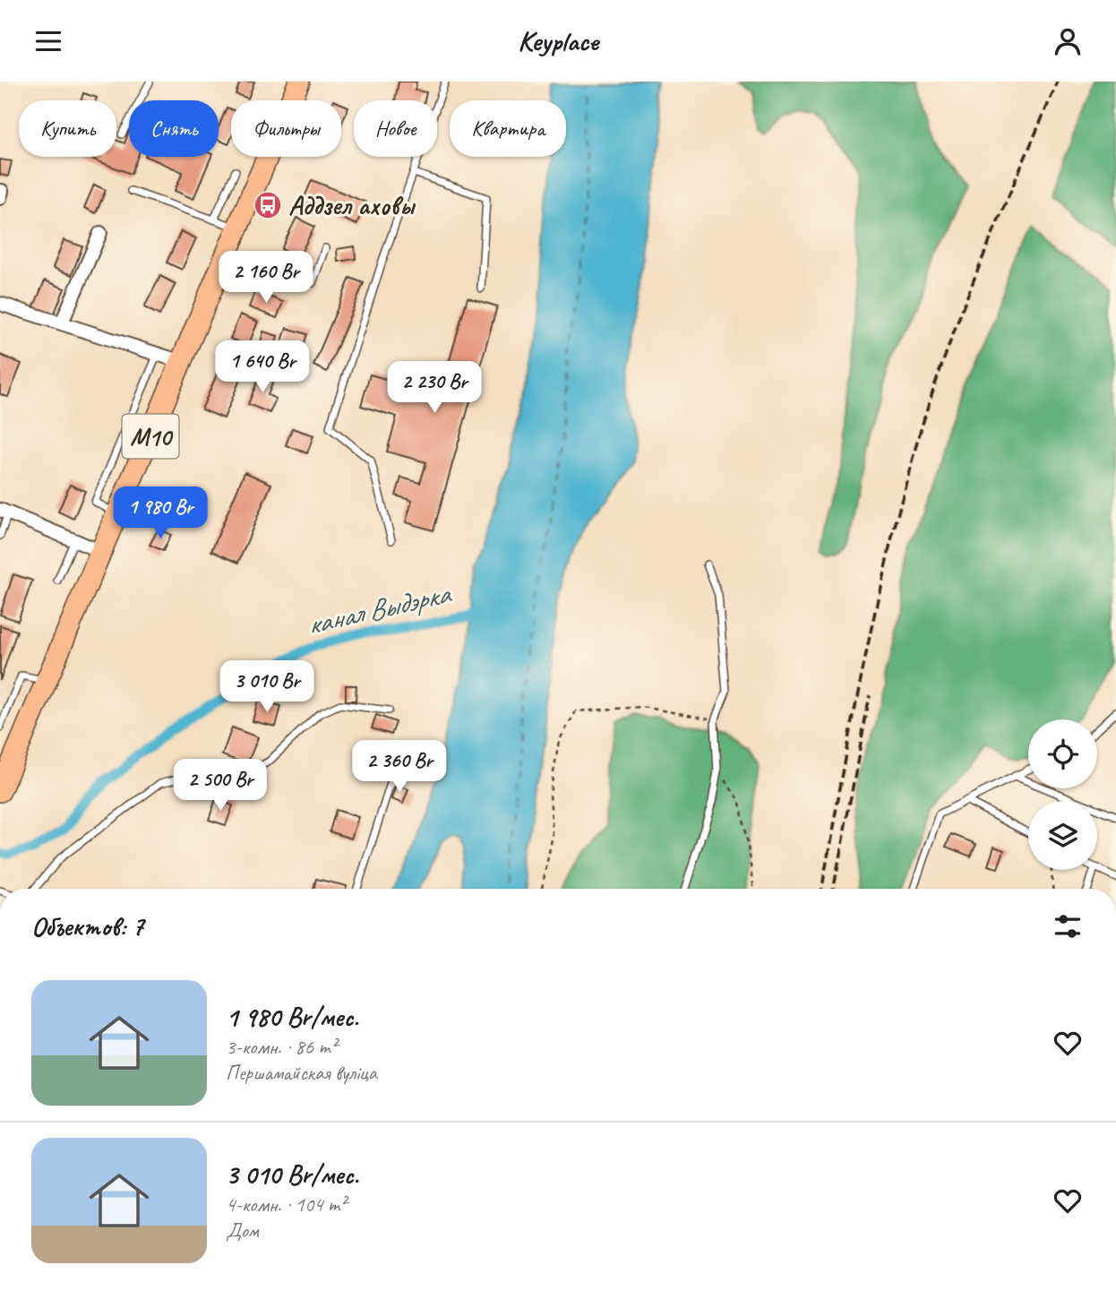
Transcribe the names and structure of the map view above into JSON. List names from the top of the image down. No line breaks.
{"streets":{"main road":["М10"]},"water":["канал Выдэрка"],"places":{"bus stop":["Аддзел аховы"]},"page":{"header":"Keyplace","chip":["Купить","Снять","Фильтры","Новое","Квартира"],"price":["2 160 Br","1 640 Br","2 230 Br","1 980 Br","3 010 Br","2 360 Br","2 500 Br"],"heading":"Объектов: 7","list":[{"name":"1 980 Br/мес.","note":"3-комн. · 86 m² · Першамайская вуліца"},{"name":"3 010 Br/мес.","note":"4-комн. · 104 m² · Дом"}]}}
